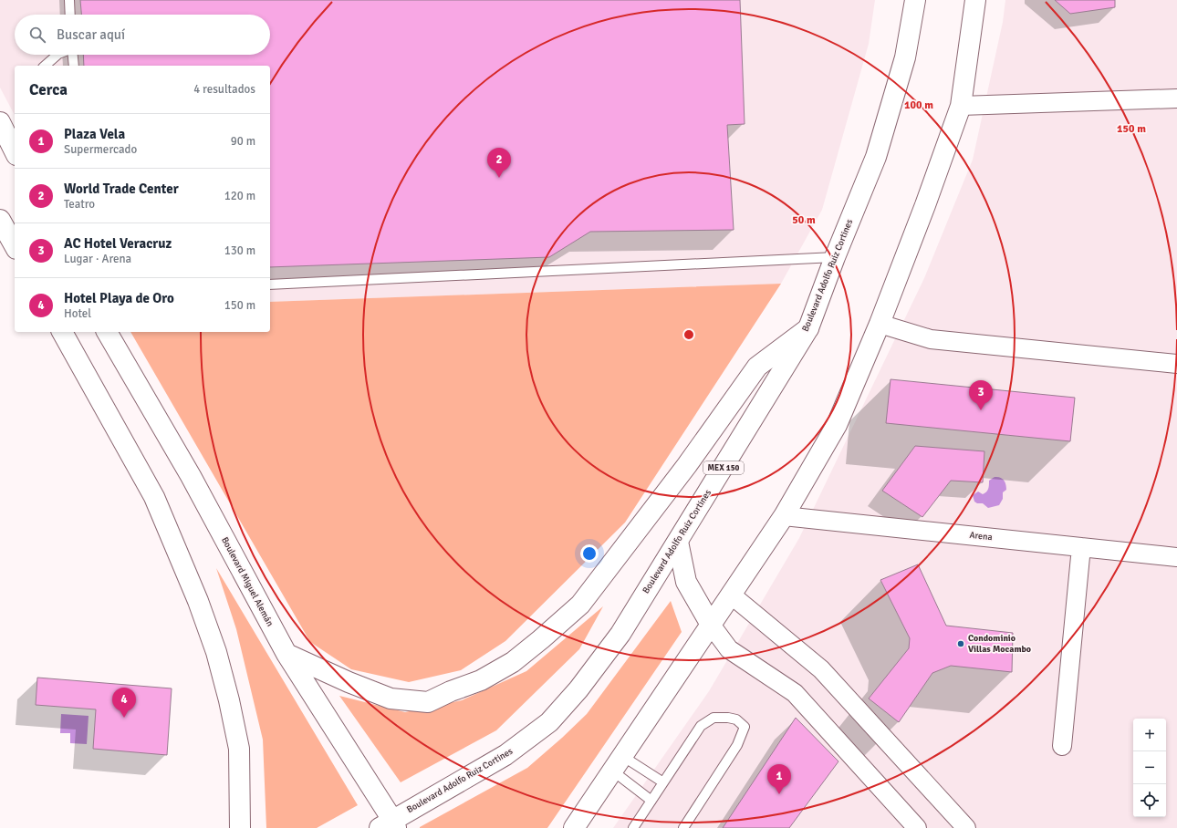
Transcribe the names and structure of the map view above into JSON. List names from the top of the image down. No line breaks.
{"streets":{"main road":["Boulevard Adolfo Ruiz Cortines","MEX 150","Boulevard Miguel Alemán"],"street":["Arena"]},"crossings":[["Boulevard Adolfo Ruiz Cortines","Boulevard Miguel Alemán"]],"places":["Condominio Villas Mocambo"],"page":{"search":"Buscar aquí","heading":["Cerca","4 resultados"],"list":[{"mark":"1","name":"Plaza Vela","note":"Supermercado","value":"90 m"},{"mark":"2","name":"World Trade Center","note":"Teatro","value":"120 m"},{"mark":"3","name":"AC Hotel Veracruz","note":"Lugar · Arena","value":"130 m"},{"mark":"4","name":"Hotel Playa de Oro","note":"Hotel","value":"150 m"}],"pins":["2","3","4","1"],"map_buttons":["+","−"]},"rings":["100 m","150 m","50 m"]}
